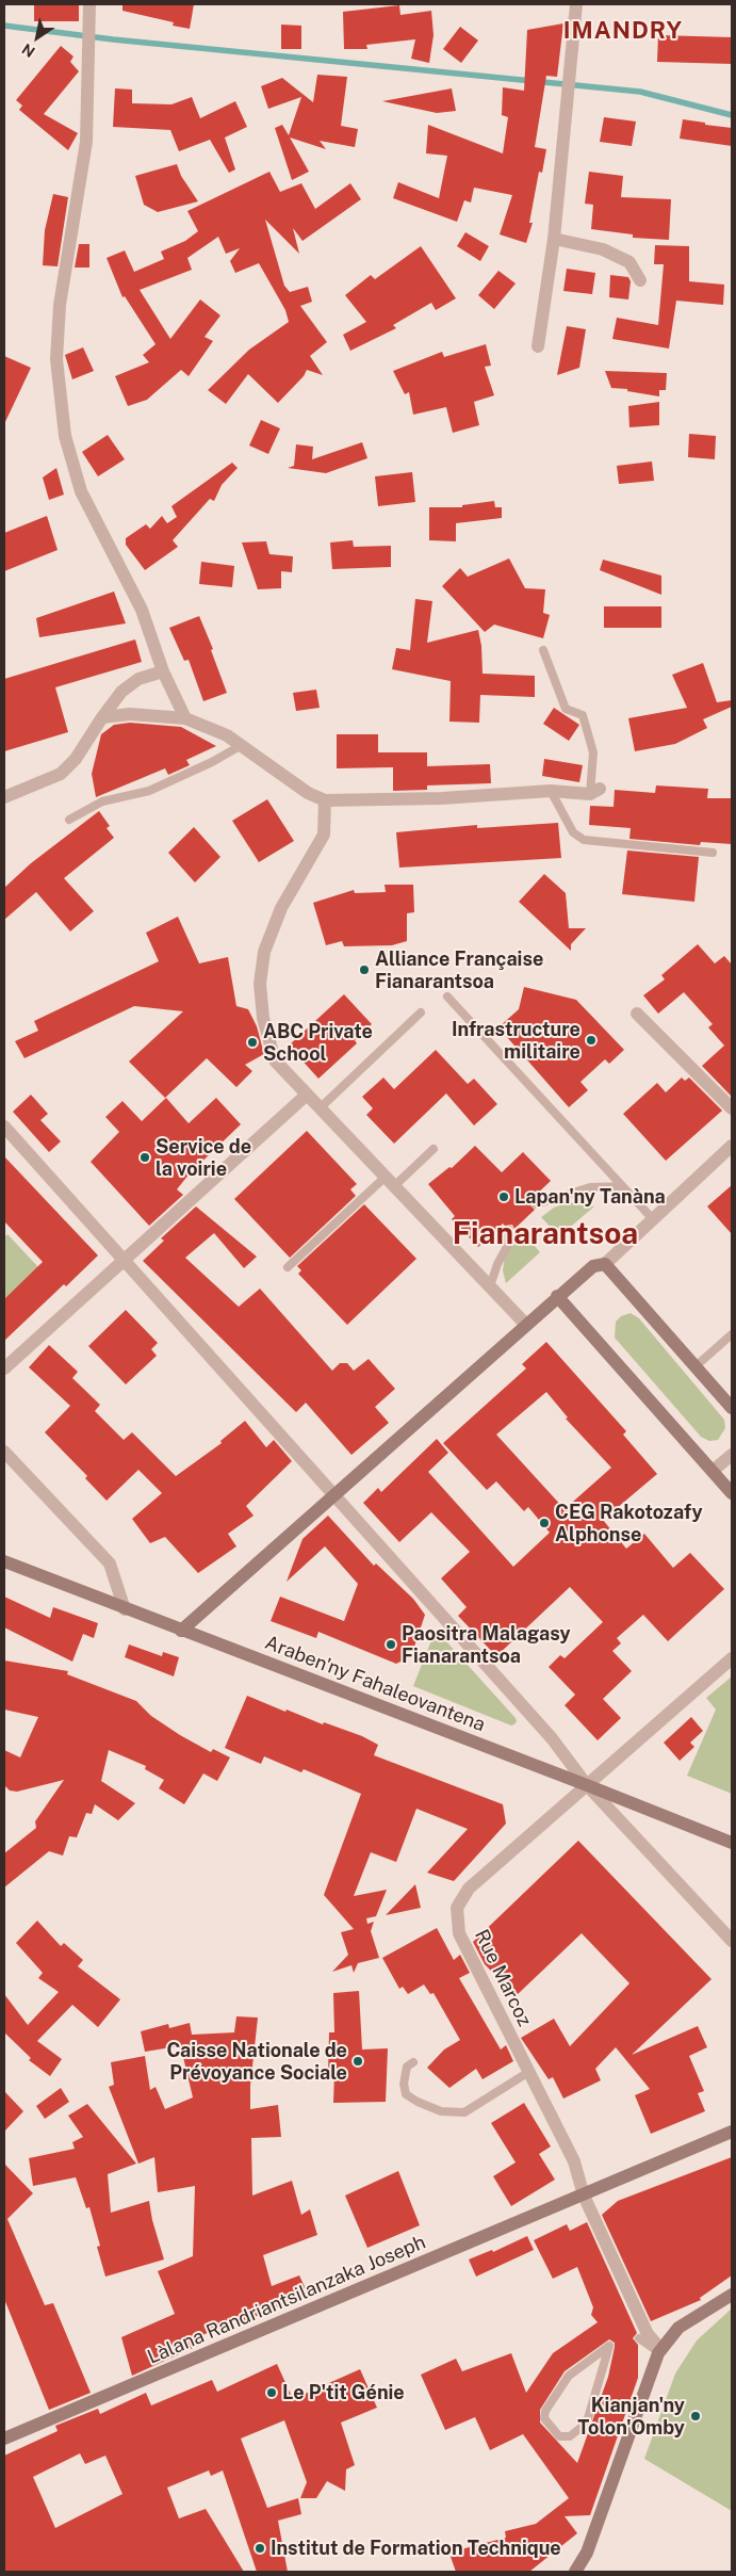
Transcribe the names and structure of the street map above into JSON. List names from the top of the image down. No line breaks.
{"streets":{"street":["Araben'ny Fahaleovantena","Rue Marcoz","Làlana Randriantsilanzaka Joseph"]},"crossings":[["Araben'ny Fahaleovantena","Rue Marcoz"],["Rue Marcoz","Làlana Randriantsilanzaka Joseph"]],"districts":["IMANDRY","Fianarantsoa"],"places":["Alliance Française Fianarantsoa","Infrastructure militaire","ABC Private School","Service de la voirie","Lapan'ny Tanàna","CEG Rakotozafy Alphonse","Paositra Malagasy Fianarantsoa","Caisse Nationale de Prévoyance Sociale","Le P'tit Génie","Kianjan'ny Tolon'Omby","Institut de Formation Technique"],"north":"bottom left"}
